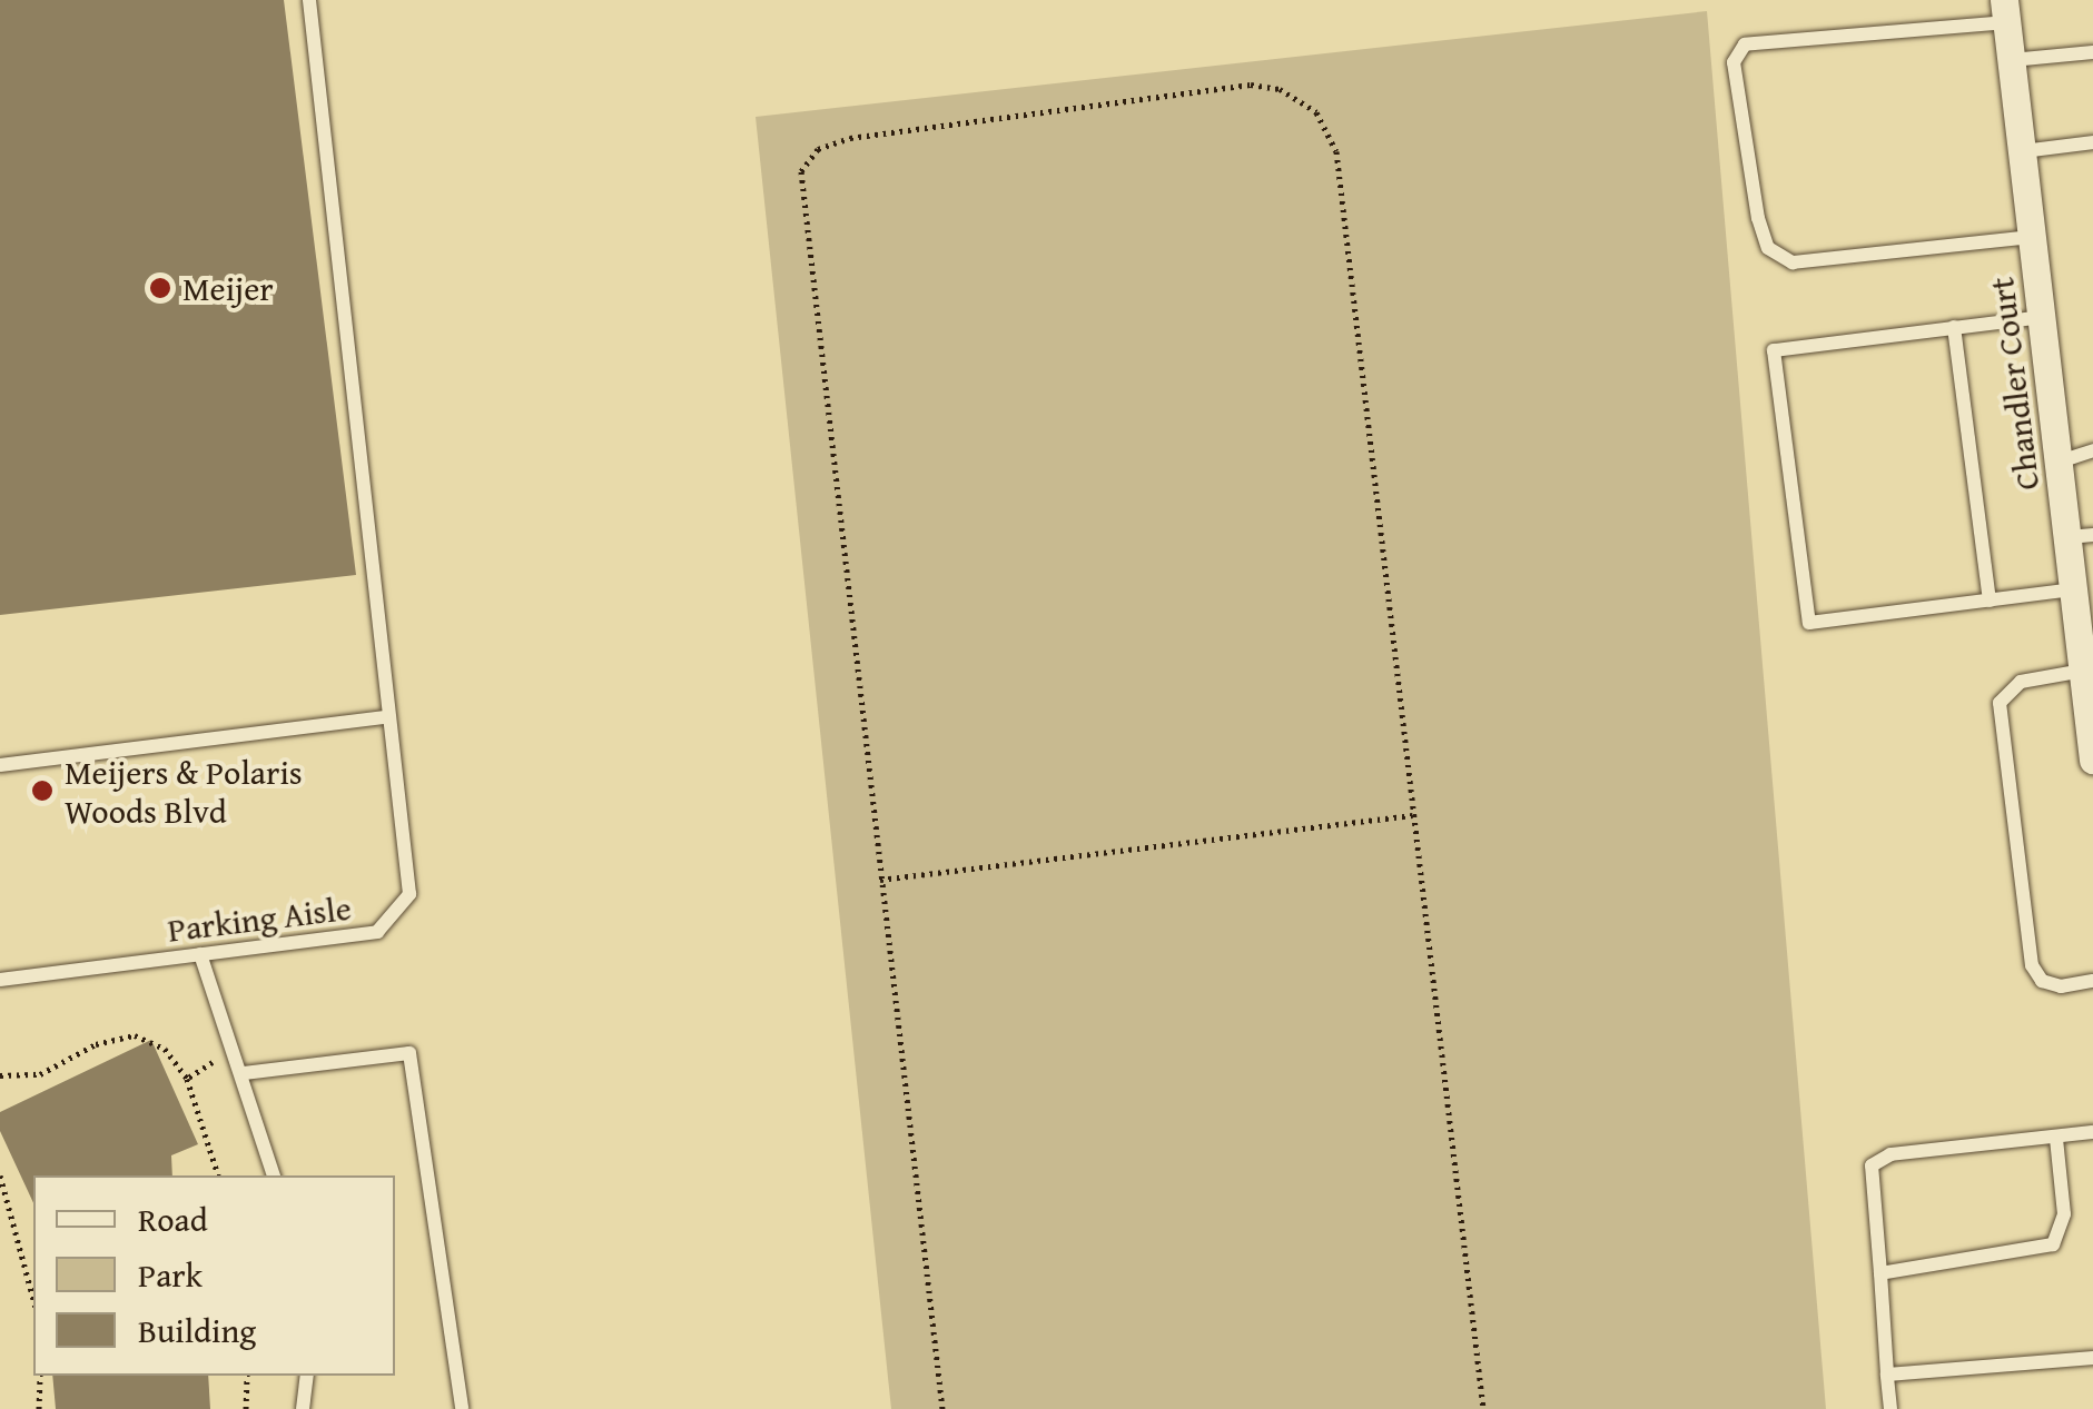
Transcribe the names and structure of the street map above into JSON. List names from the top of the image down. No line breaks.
{"streets":{"street":["Chandler Court"],"lane":["Parking Aisle"]},"places":["Meijer","Meijers & Polaris Woods Blvd"],"legend":["Road","Park","Building"]}
